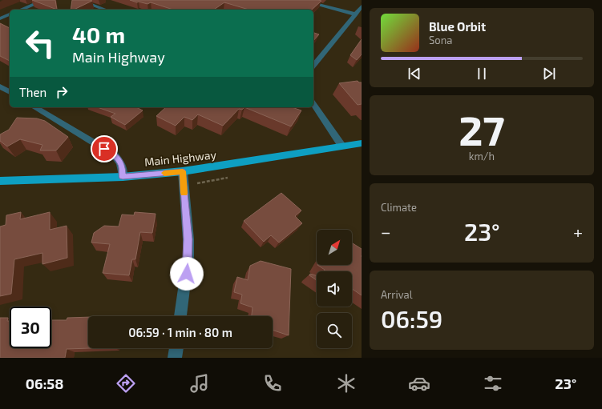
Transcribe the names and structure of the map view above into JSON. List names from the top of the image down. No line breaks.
{"streets":{"main road":["Main Highway"]},"north":"top right","page":{"turn":["40 m","Main Highway"],"song":["Blue Orbit","Sona"],"then":"Then","tile":[["27","km/h"],"Climate",["Arrival","06:59"]],"heat":["−","23°","+"],"limit":"30","trip":"06:59 · 1 min · 80 m","tabs":["06:58","23°"]}}
